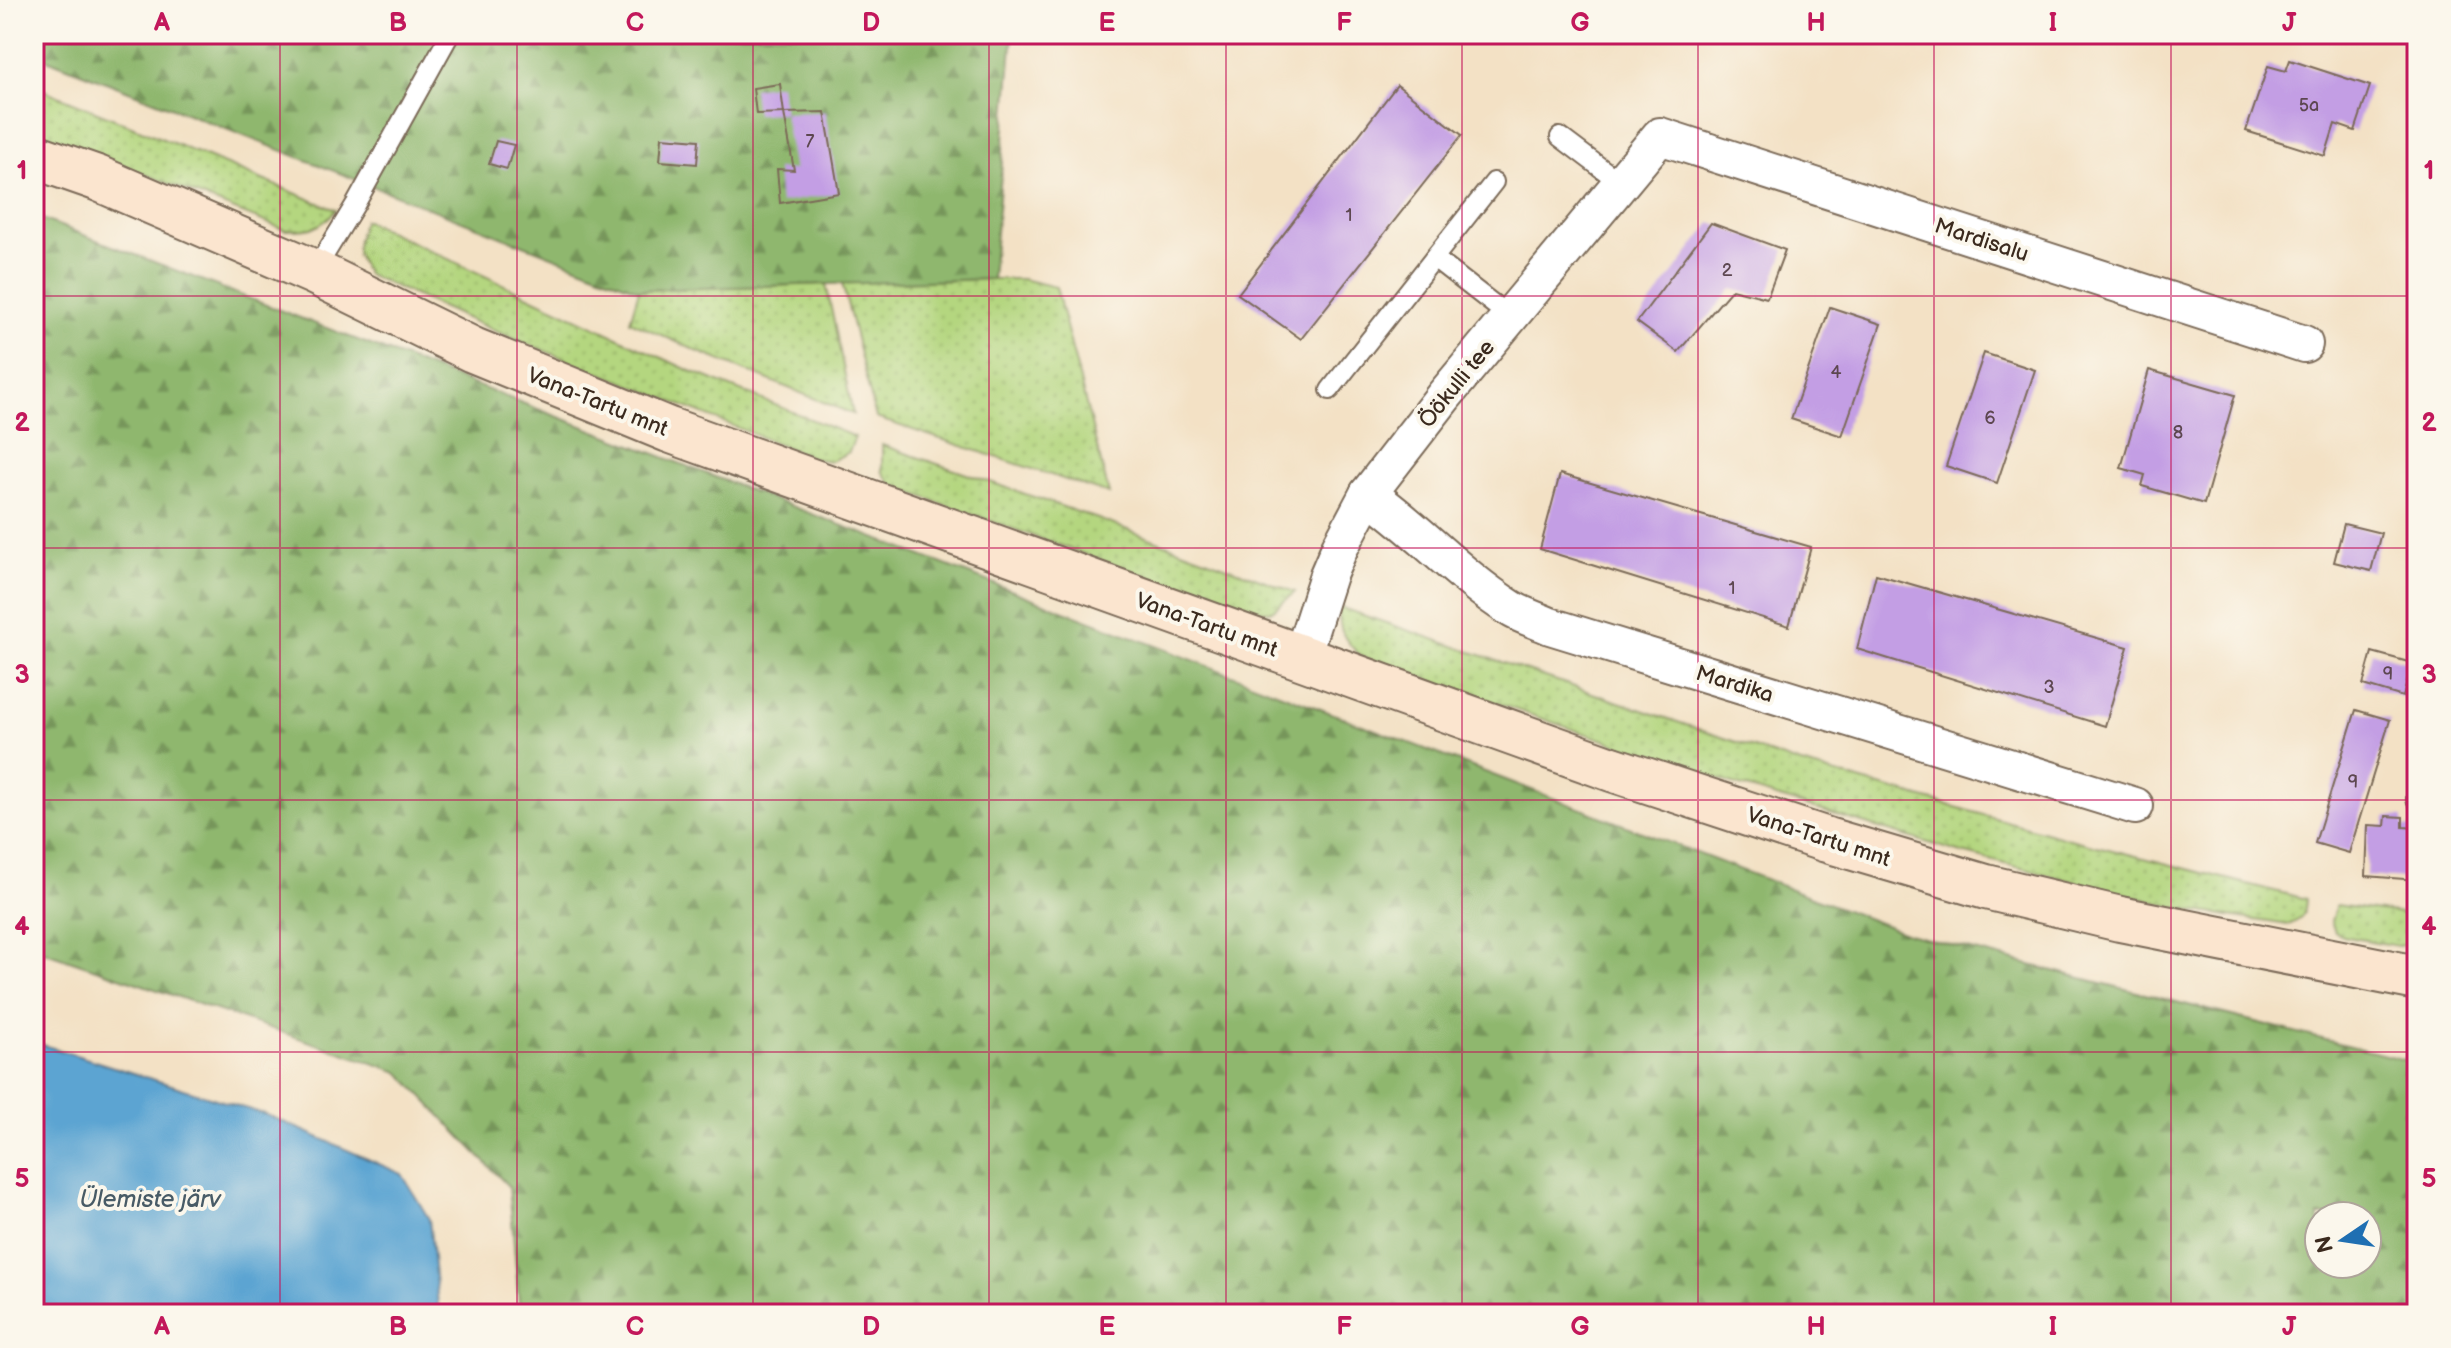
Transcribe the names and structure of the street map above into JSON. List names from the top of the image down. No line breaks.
{"streets":{"street":["Mardisalu","Öökulli tee","Vana-Tartu mnt","Mardika"]},"crossings":[["Mardisalu","Öökulli tee"],["Öökulli tee","Vana-Tartu mnt"],["Öökulli tee","Mardika"]],"water":["Ülemiste järv"],"house_numbers":["5a","7","1","2","4","6","8","1","9","3","9"],"north":"left","grid":{"columns":["A","B","C","D","E","F","G","H","I","J"],"rows":["1","2","3","4","5"]}}
